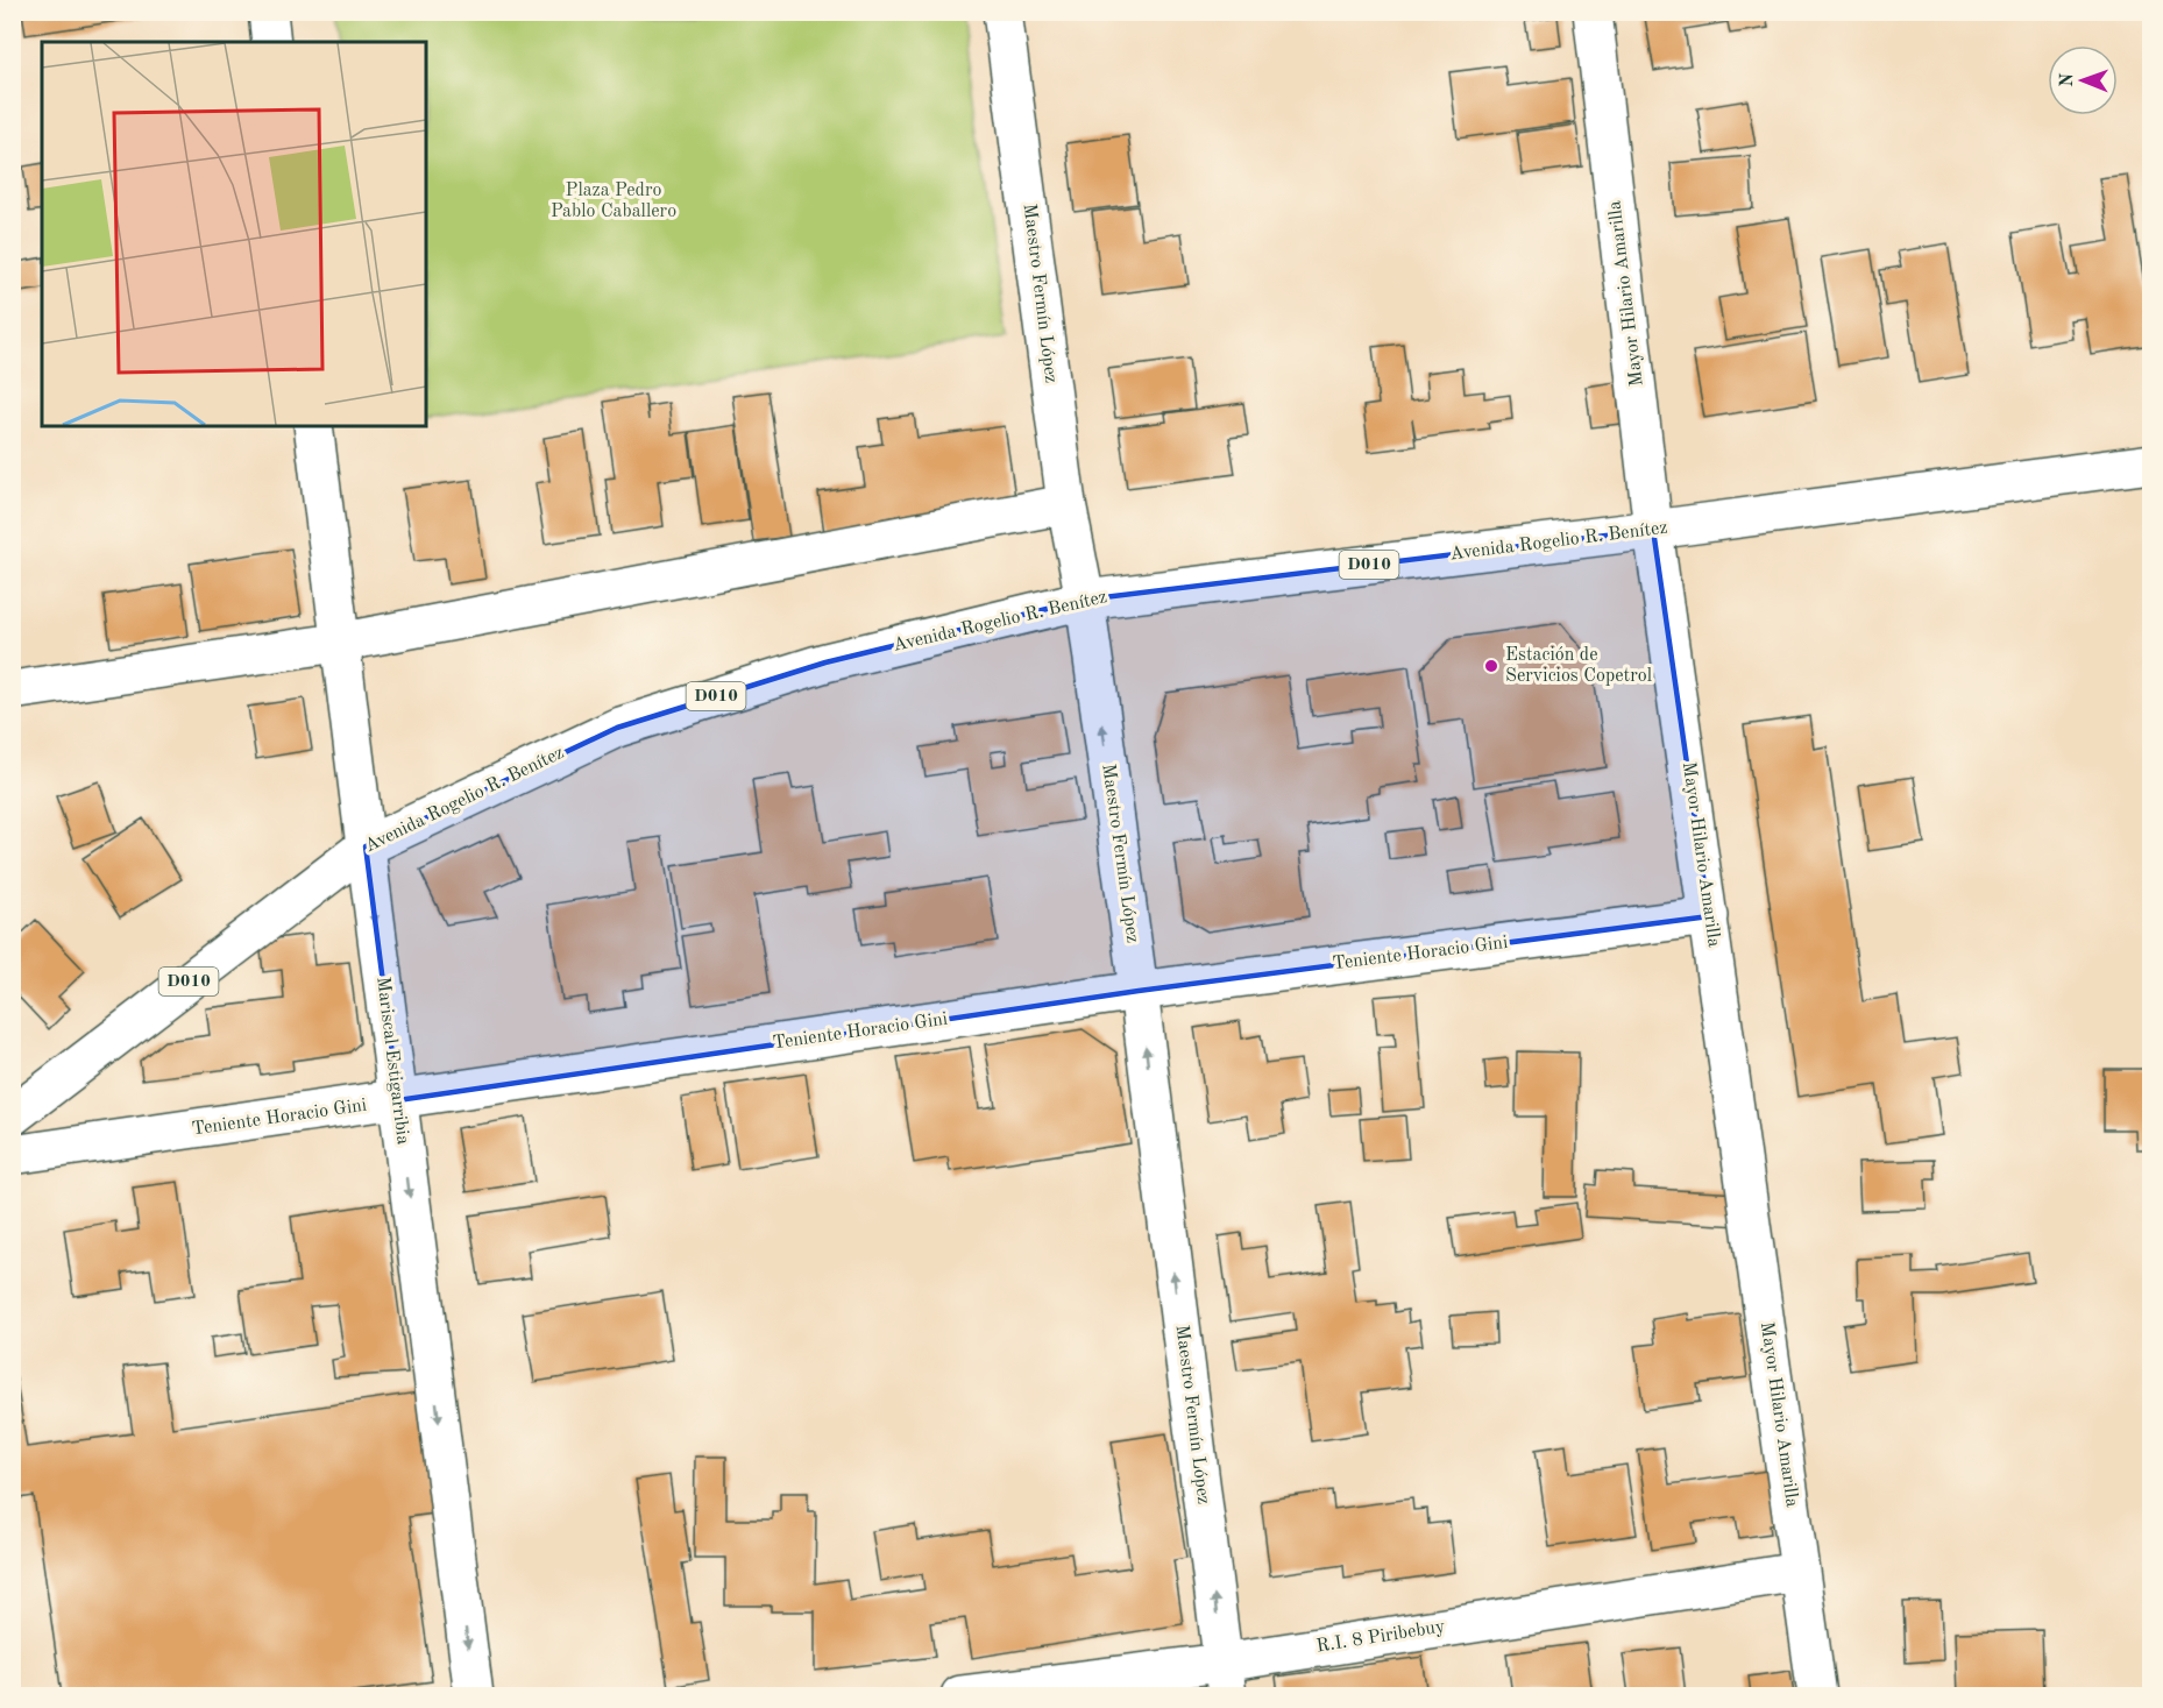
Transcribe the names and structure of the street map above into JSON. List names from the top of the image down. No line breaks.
{"streets":{"street":["Maestro Fermín López","Mayor Hilario Amarilla","Avenida Rogelio R. Benítez","D010","Teniente Horacio Gini","Mariscal Estigarribia","R.I. 8 Piribebuy"]},"crossings":[["Maestro Fermín López","Avenida Rogelio R. Benítez"],["Maestro Fermín López","Teniente Horacio Gini"],["Maestro Fermín López","R.I. 8 Piribebuy"],["Mayor Hilario Amarilla","Avenida Rogelio R. Benítez"],["Mayor Hilario Amarilla","Teniente Horacio Gini"],["Mayor Hilario Amarilla","R.I. 8 Piribebuy"],["Avenida Rogelio R. Benítez","Mariscal Estigarribia"],["Teniente Horacio Gini","Mariscal Estigarribia"]],"one_way":["Maestro Fermín López","Mariscal Estigarribia"],"parks":["Plaza Pedro Pablo Caballero"],"places":["Estación de Servicios Copetrol"],"north":"left"}
